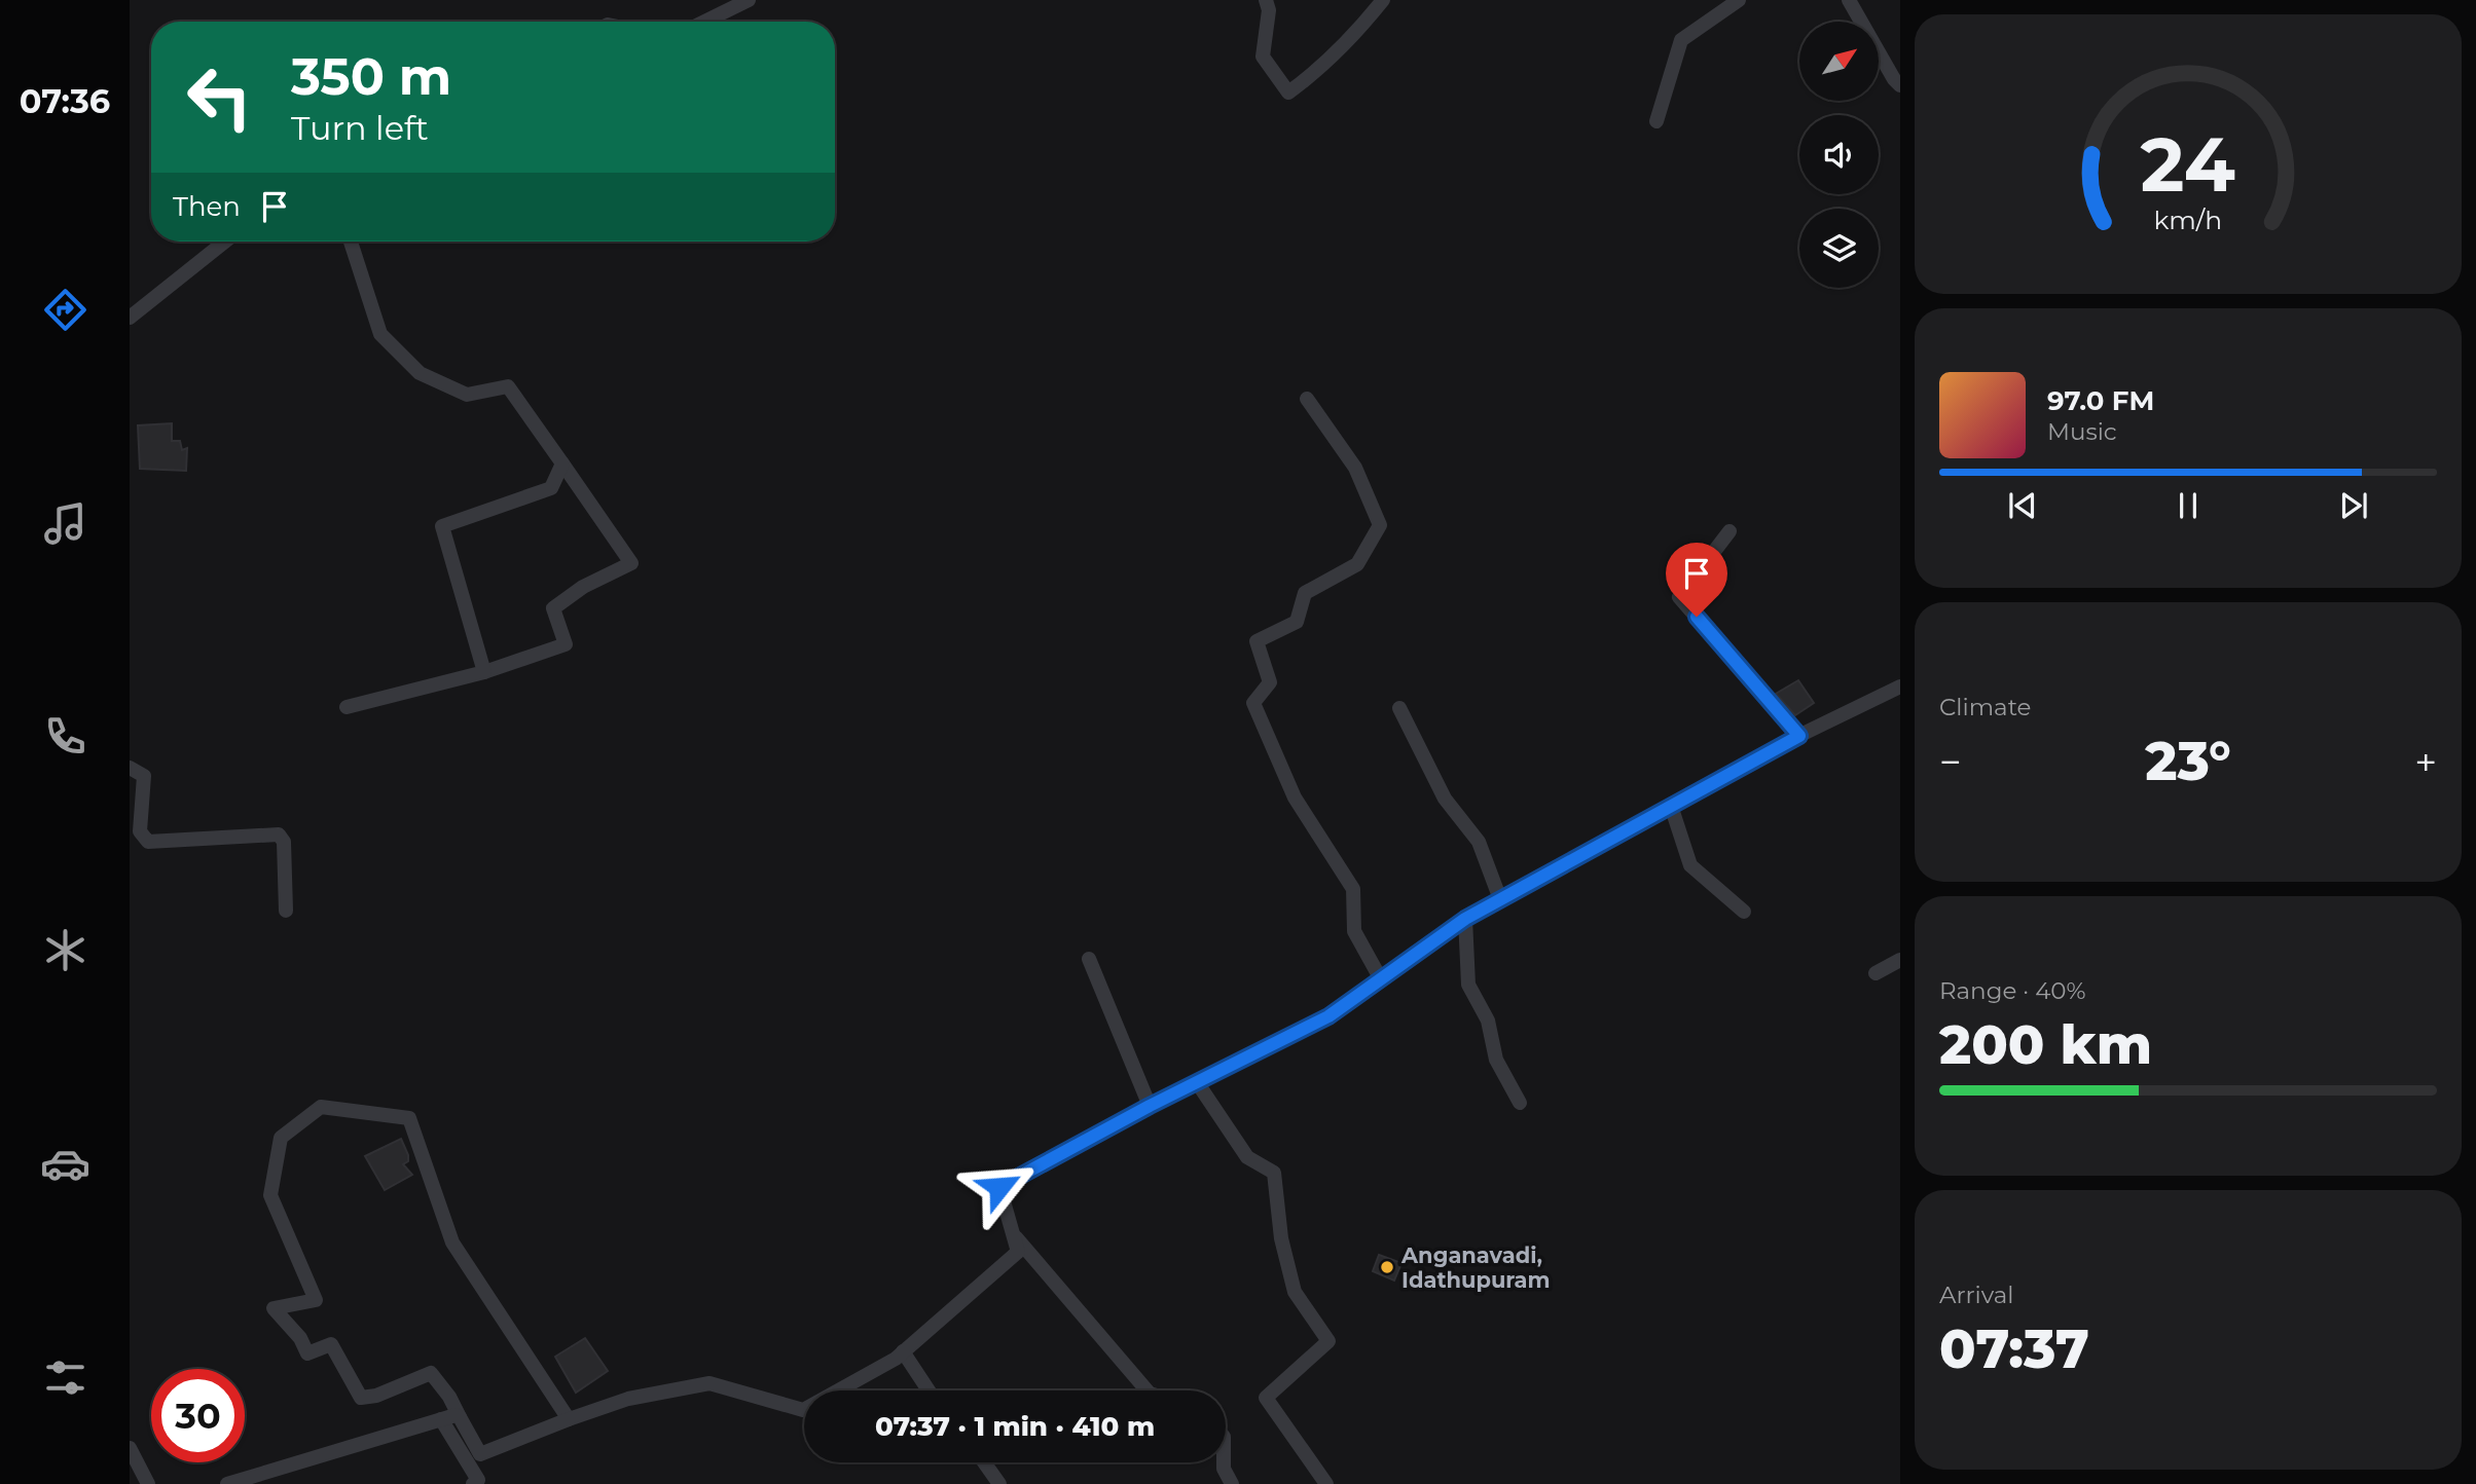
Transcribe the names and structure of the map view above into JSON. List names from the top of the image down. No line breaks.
{"places":["Anganavadi, Idathupuram"],"north":"top right","page":{"tabs":"07:36","turn":["350 m","Turn left"],"then":"Then","song":["97.0 FM","Music"],"tile":["Climate",["Range · 40%","200 km"],["Arrival","07:37"]],"heat":["−","23°","+"],"limit":"30","trip":"07:37 · 1 min · 410 m","gauge":["24","km/h"]}}
